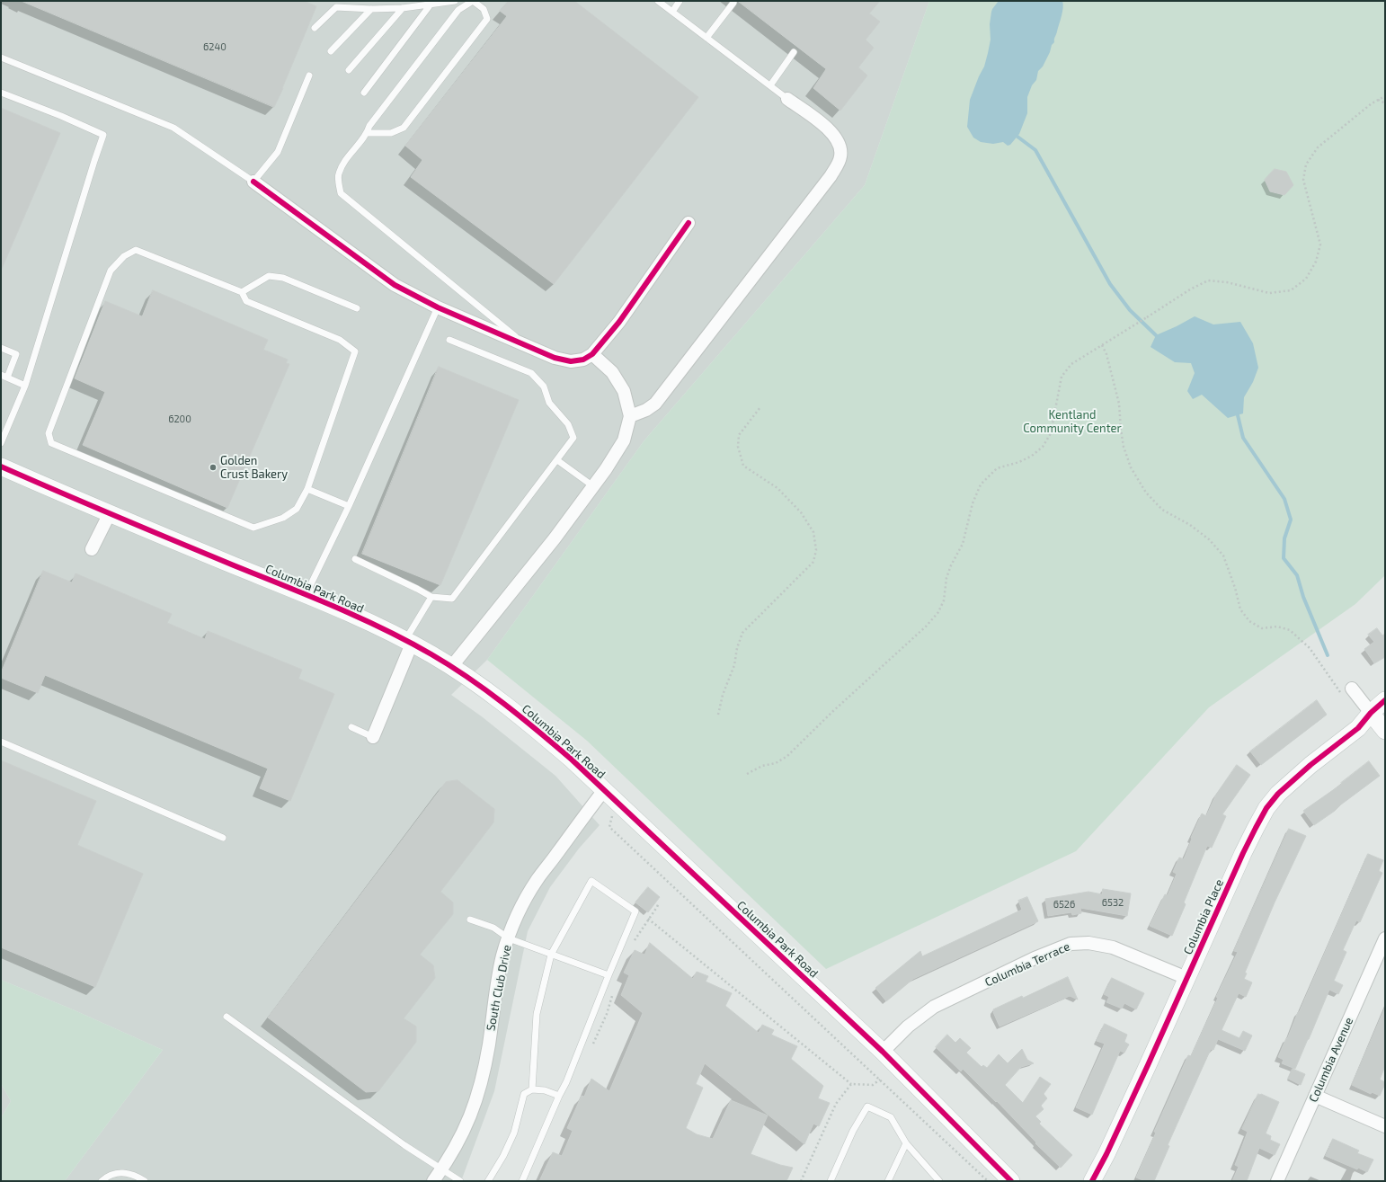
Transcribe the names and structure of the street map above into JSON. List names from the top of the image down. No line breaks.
{"streets":{"street":["Columbia Park Road","Columbia Place","Columbia Terrace","South Club Drive","Columbia Avenue"]},"crossings":[["Columbia Park Road","Columbia Terrace"],["Columbia Park Road","South Club Drive"],["Columbia Place","Columbia Terrace"]],"parks":["Kentland Community Center"],"places":["Golden Crust Bakery"],"house_numbers":["6240","6200","6532","6526"]}
